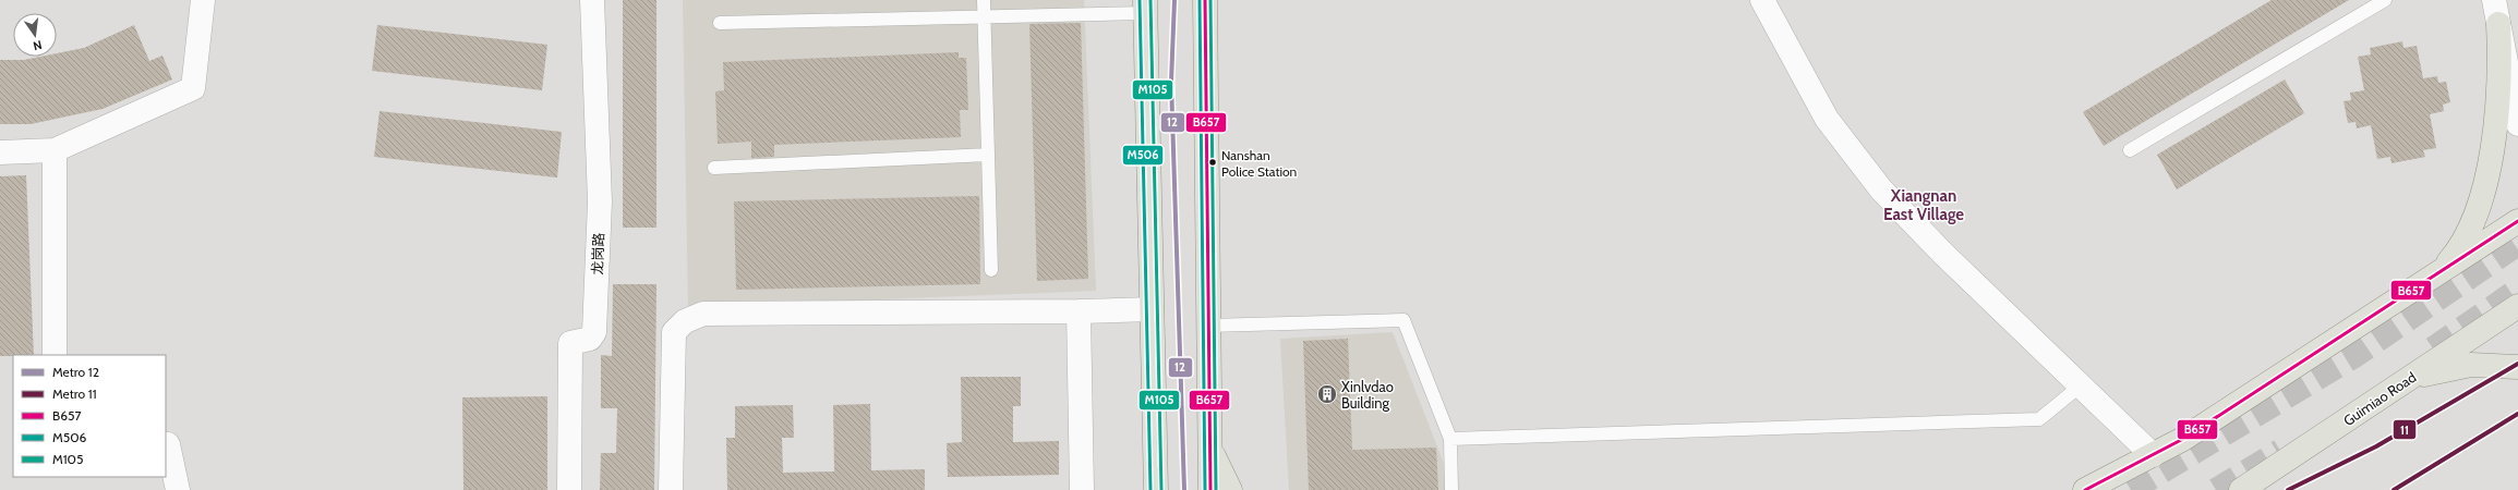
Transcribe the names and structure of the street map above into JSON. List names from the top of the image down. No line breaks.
{"streets":{"main road":["Guimiao Road"],"street":["龙岗路"]},"districts":["Xiangnan East Village"],"places":{"other":["Nanshan Police Station"],"building":["Xinlvdao Building"]},"lines":["metro line 12","transit line B657","transit line M506","transit line M105","metro line 11"],"legend":["Metro 12","Metro 11","B657","M506","M105"],"north":"bottom"}
